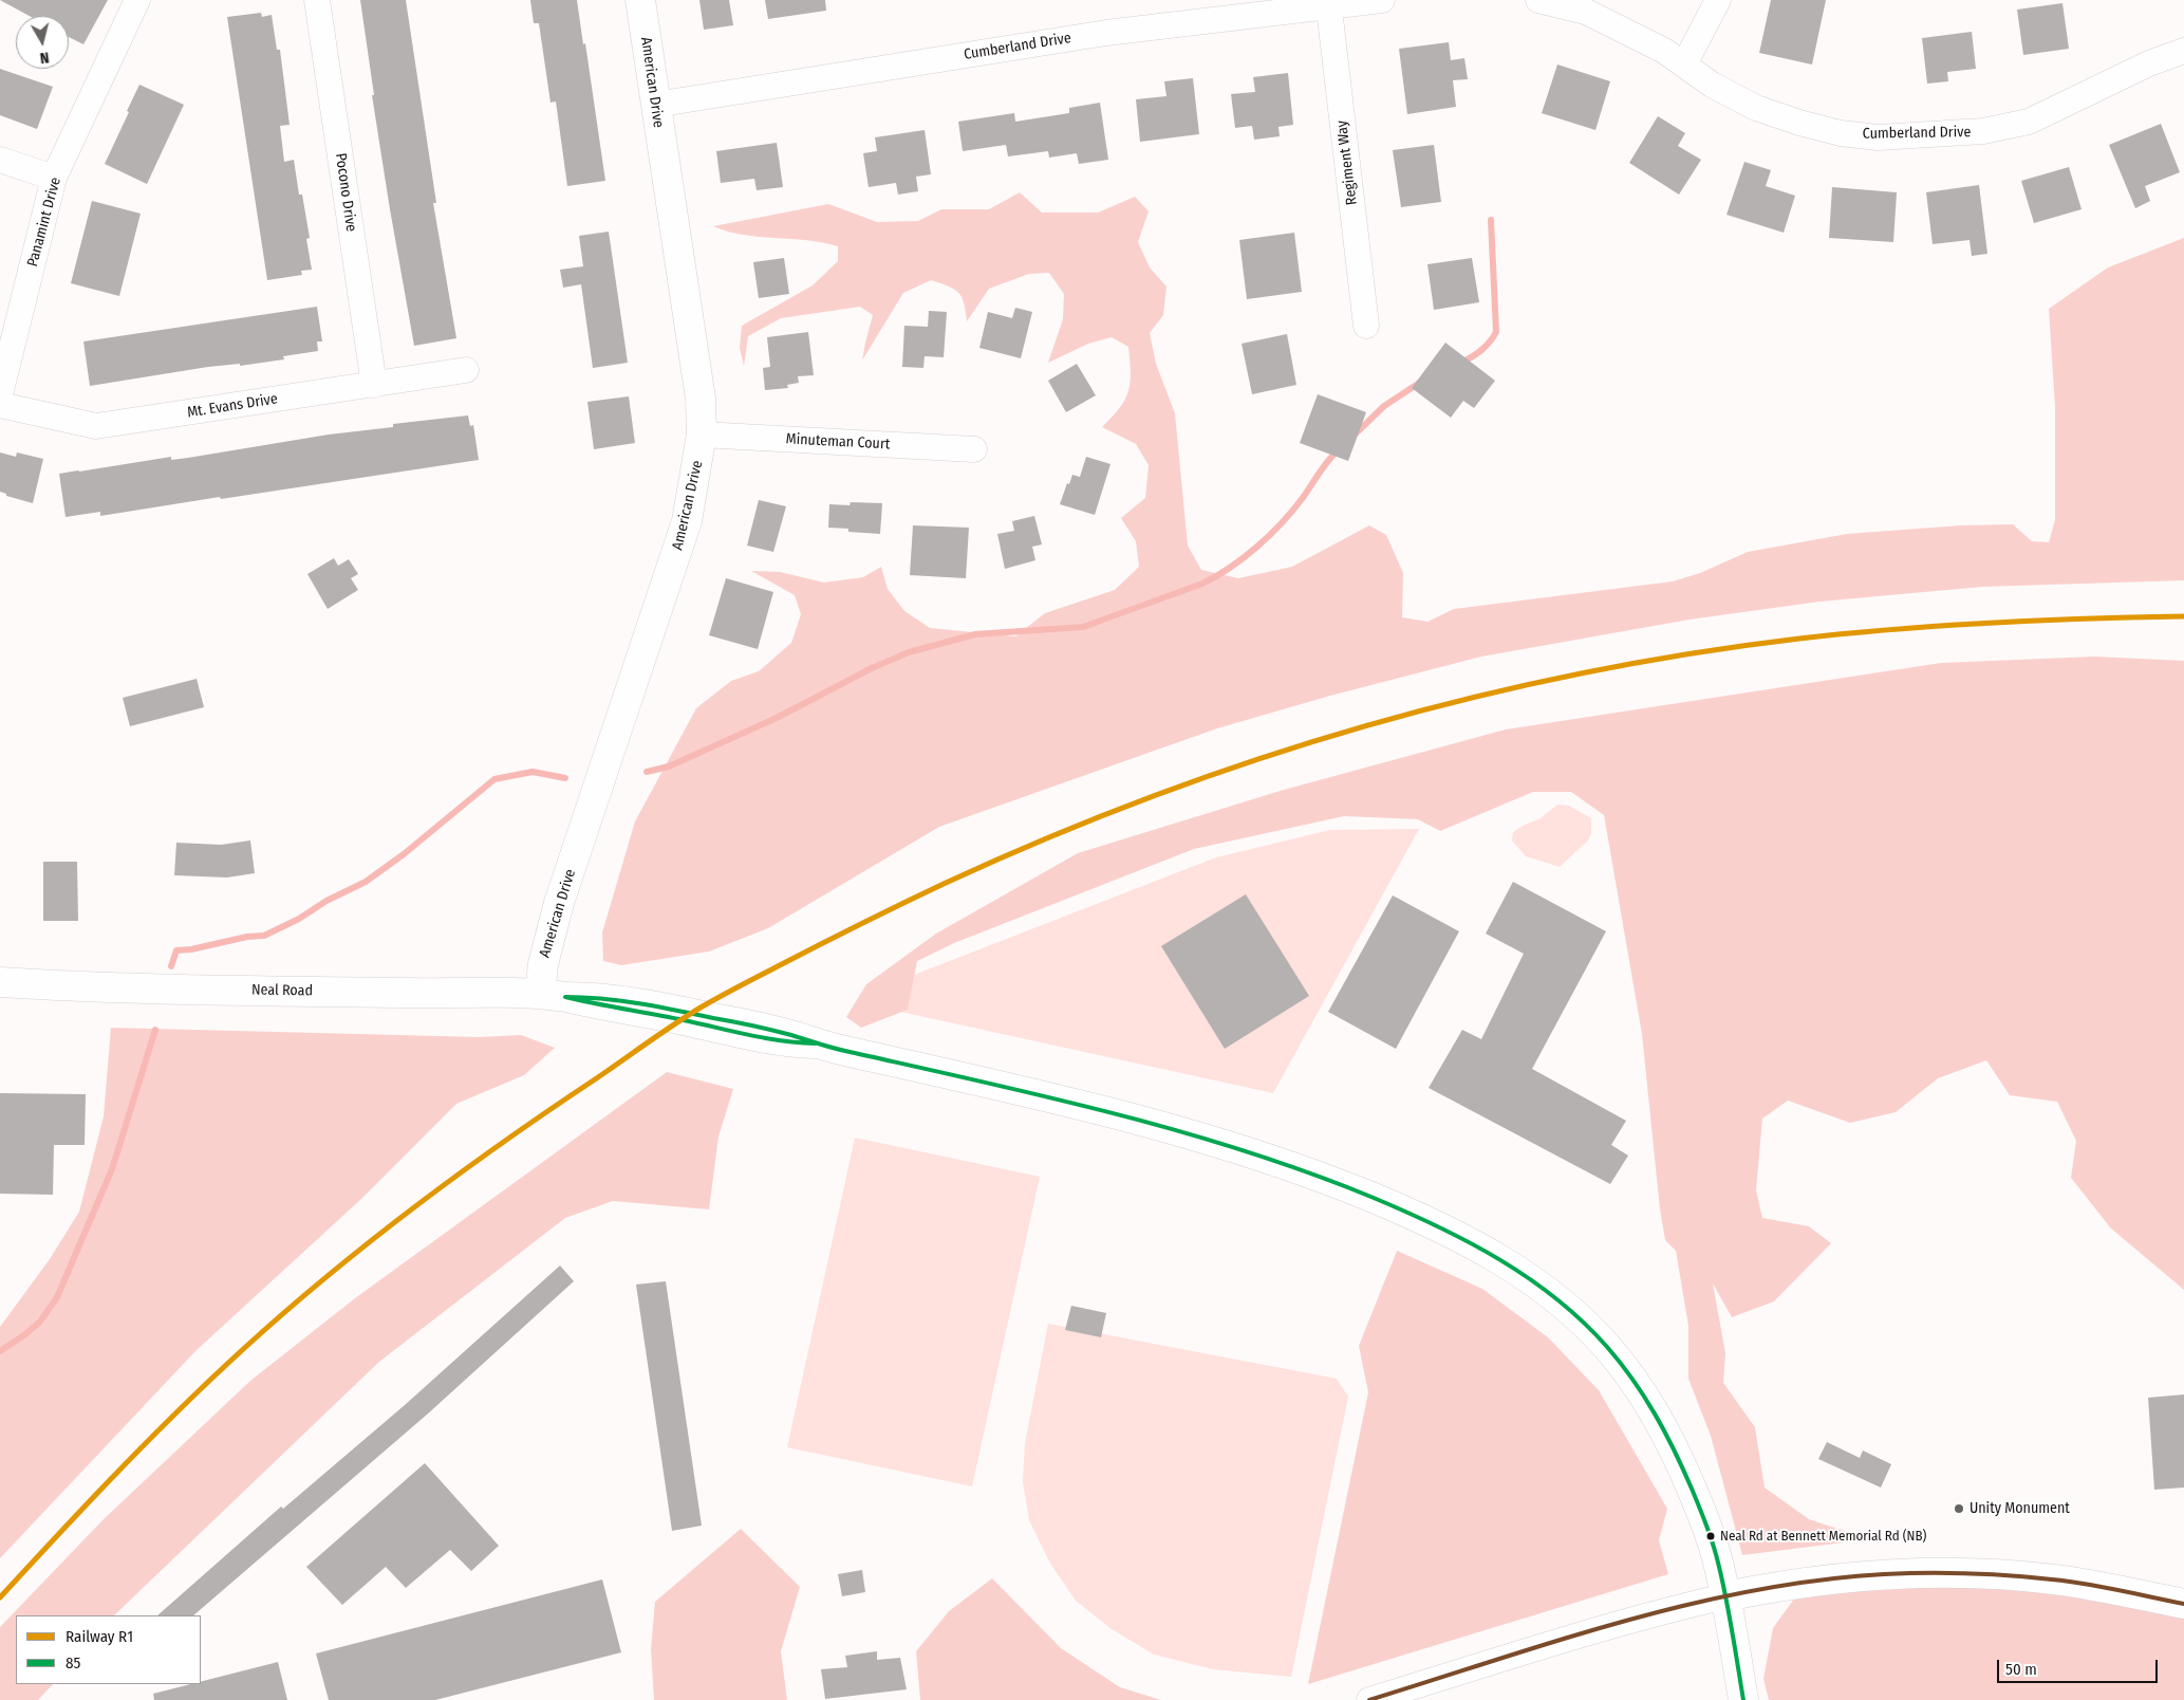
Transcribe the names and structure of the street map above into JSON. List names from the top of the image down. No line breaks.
{"streets":{"street":["Cumberland Drive","American Drive","Regiment Way","Pocono Drive","Panamint Drive","Mt. Evans Drive","Minuteman Court","Neal Road"]},"crossings":[["Cumberland Drive","American Drive"],["Cumberland Drive","Regiment Way"],["American Drive","Minuteman Court"],["American Drive","Neal Road"],["Pocono Drive","Mt. Evans Drive"]],"places":["Unity Monument","Neal Rd at Bennett Memorial Rd (NB)"],"lines":["rail line R1","transit line 85"],"legend":["Railway R1","85"],"scale_bar":"50 m","north":"bottom"}
